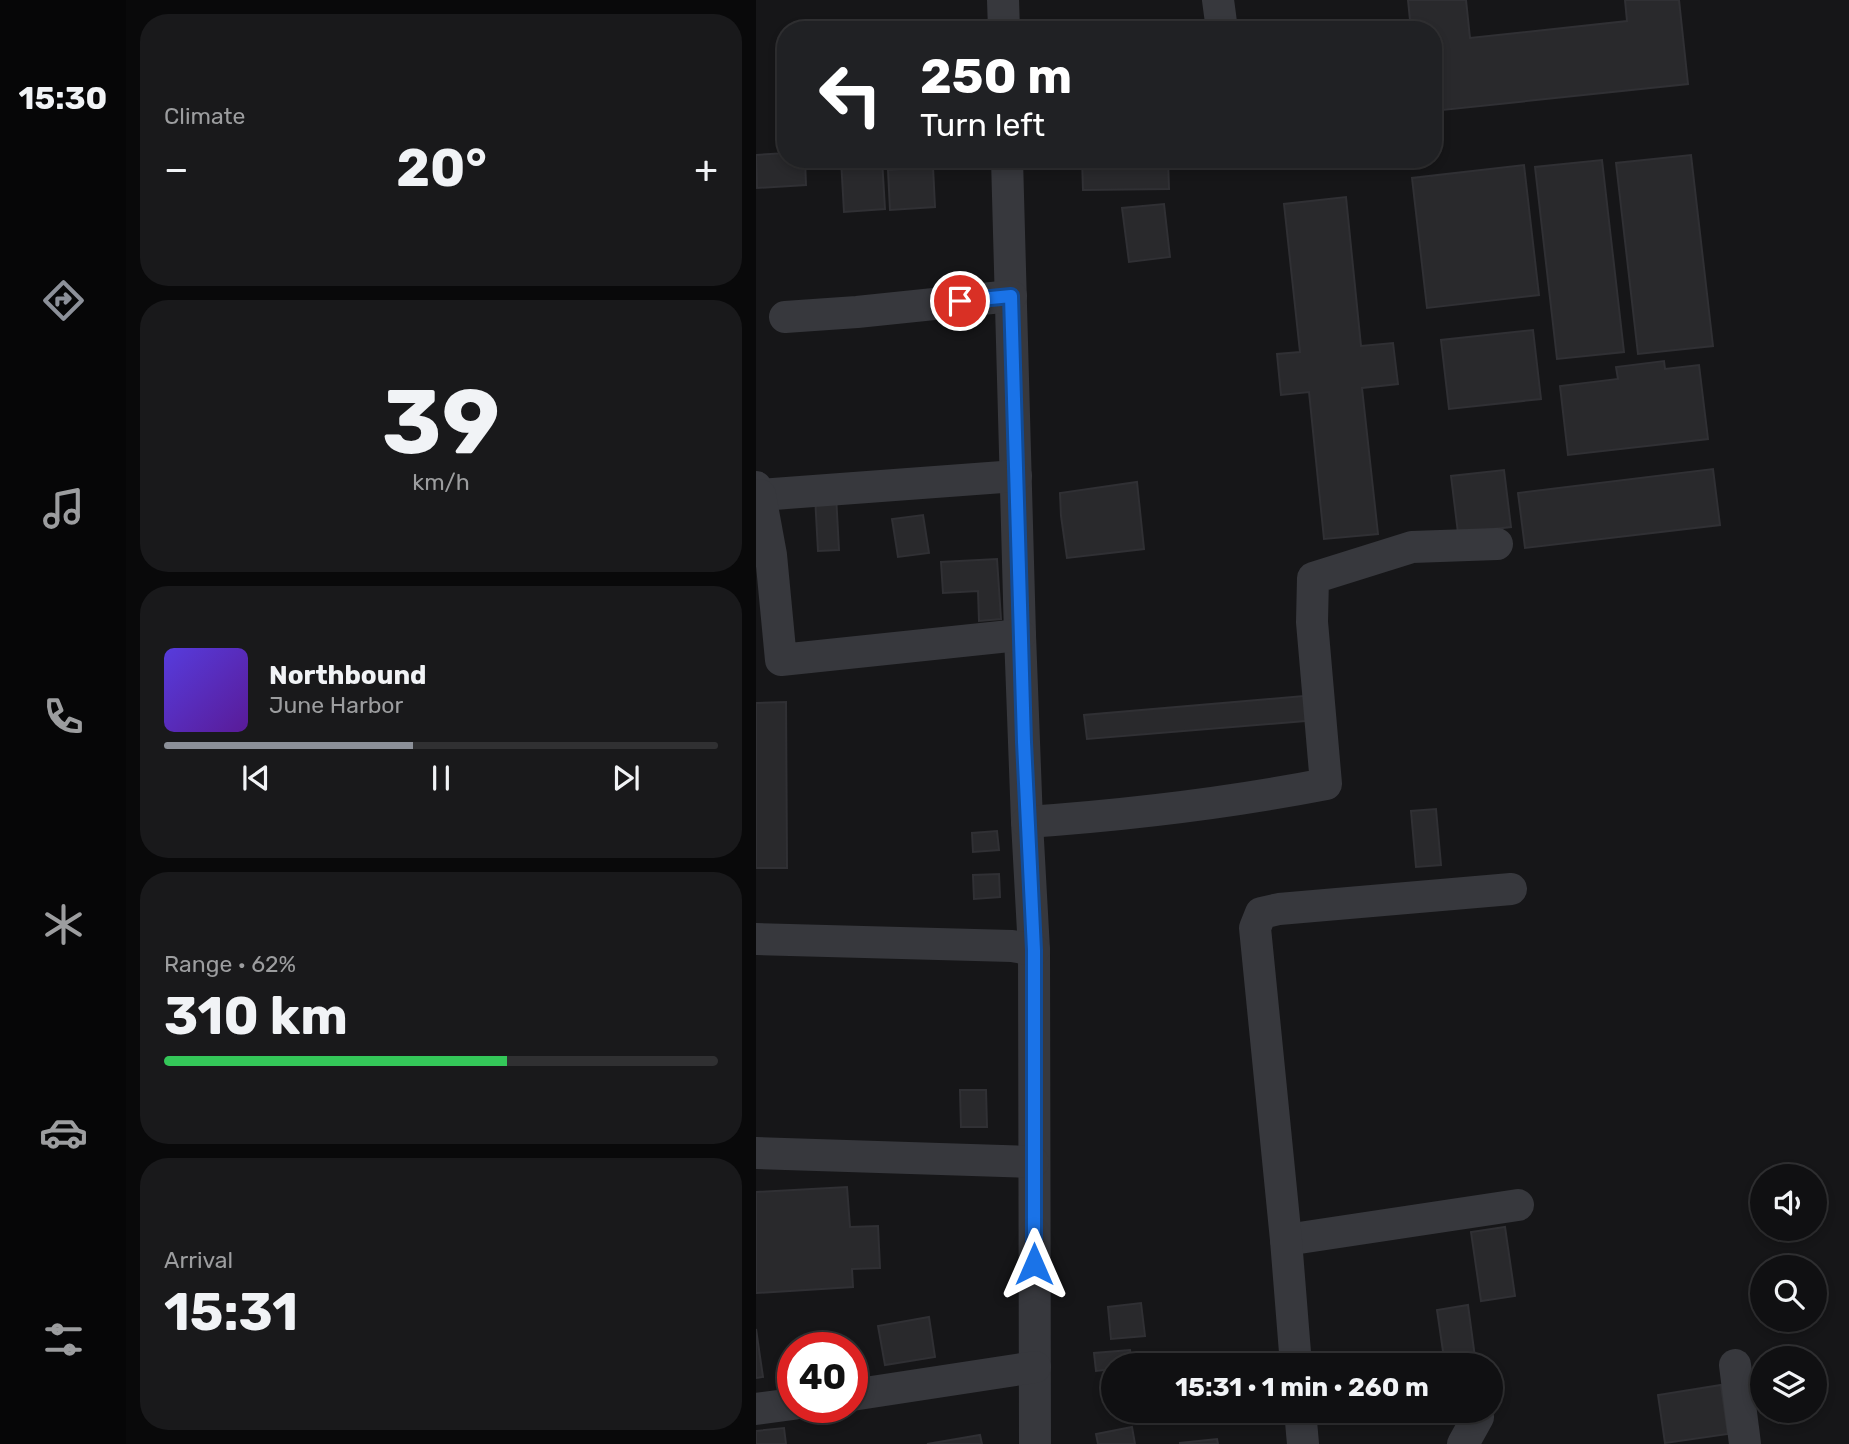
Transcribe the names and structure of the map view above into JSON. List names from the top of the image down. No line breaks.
{"page":{"tabs":"15:30","tile":["Climate",["39","km/h"],["Range · 62%","310 km"],["Arrival","15:31"]],"turn":["250 m","Turn left"],"heat":["−","20°","+"],"song":["Northbound","June Harbor"],"limit":"40","trip":"15:31 · 1 min · 260 m"}}
